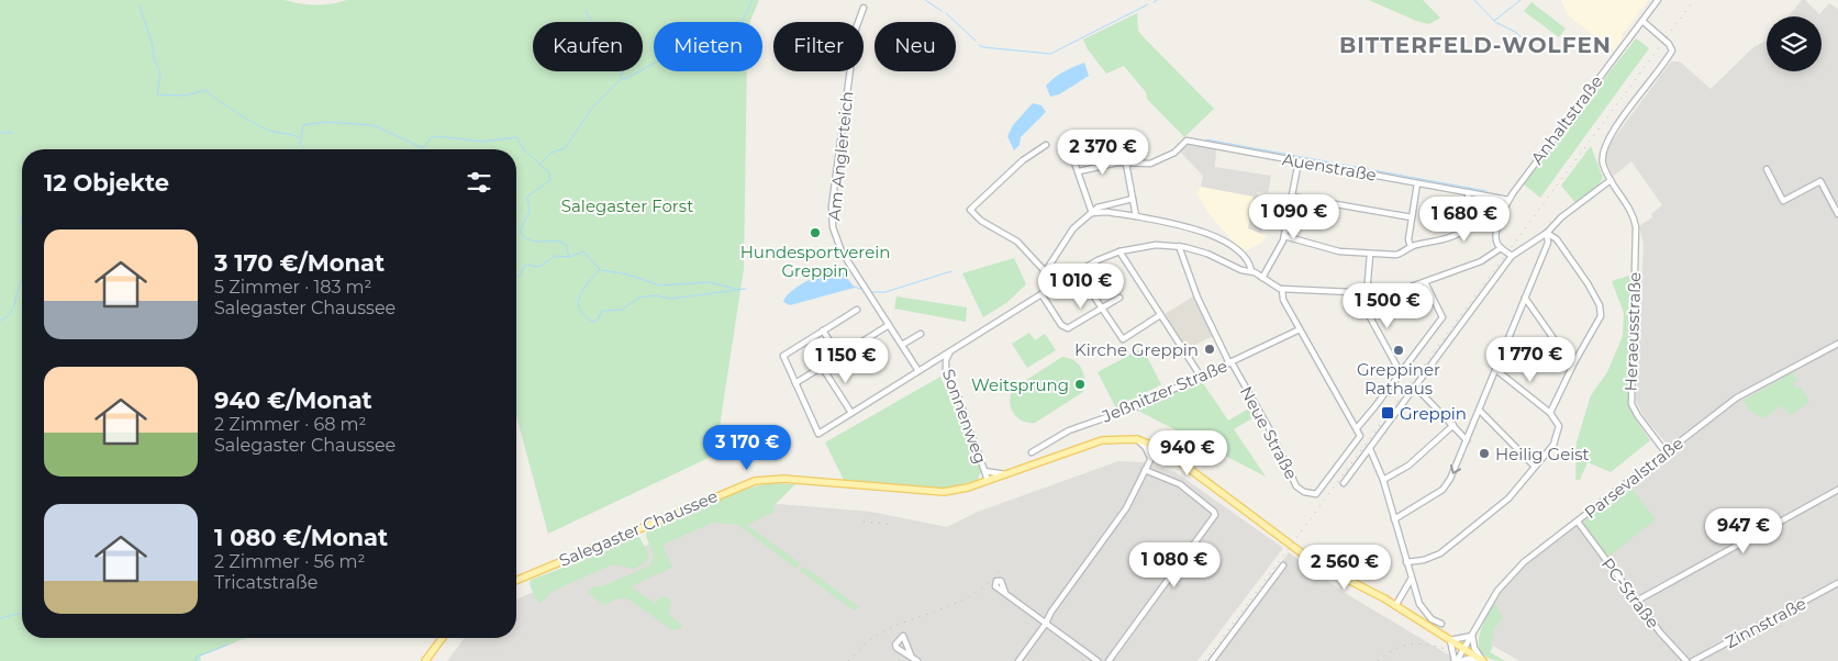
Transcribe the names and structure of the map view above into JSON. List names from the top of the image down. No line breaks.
{"streets":{"main road":["Salegaster Chaussee"],"street":["Anhaltstraße","Am Anglerteich","Auenstraße","Heraeusstraße","Jeßnitzer Straße","Sonnenweg","Neue Straße","Parsevalstraße","PC-Straße","Zinnstraße"]},"crossings":[["Anhaltstraße","Auenstraße"],["Anhaltstraße","Heraeusstraße"],["Heraeusstraße","Parsevalstraße"],["Jeßnitzer Straße","Neue Straße"],["Sonnenweg","Salegaster Chaussee"],["Parsevalstraße","Salegaster Chaussee"],["Parsevalstraße","PC-Straße"]],"districts":["BITTERFELD-WOLFEN"],"parks":["Salegaster Forst"],"places":{"other":["Hundesportverein Greppin","Kirche Greppin","Greppiner Rathaus","Weitsprung","Heilig Geist"],"transit":["Greppin"]},"page":{"chip":["Kaufen","Mieten","Filter","Neu"],"price":["2 370 €","1 090 €","1 680 €","1 010 €","1 500 €","1 770 €","1 150 €","3 170 €","940 €","947 €","1 080 €","2 560 €"],"heading":"12 Objekte","list":[{"name":"3 170 €/Monat","note":"5 Zimmer · 183 m² · Salegaster Chaussee"},{"name":"940 €/Monat","note":"2 Zimmer · 68 m² · Salegaster Chaussee"},{"name":"1 080 €/Monat","note":"2 Zimmer · 56 m² · Tricatstraße"}]}}
